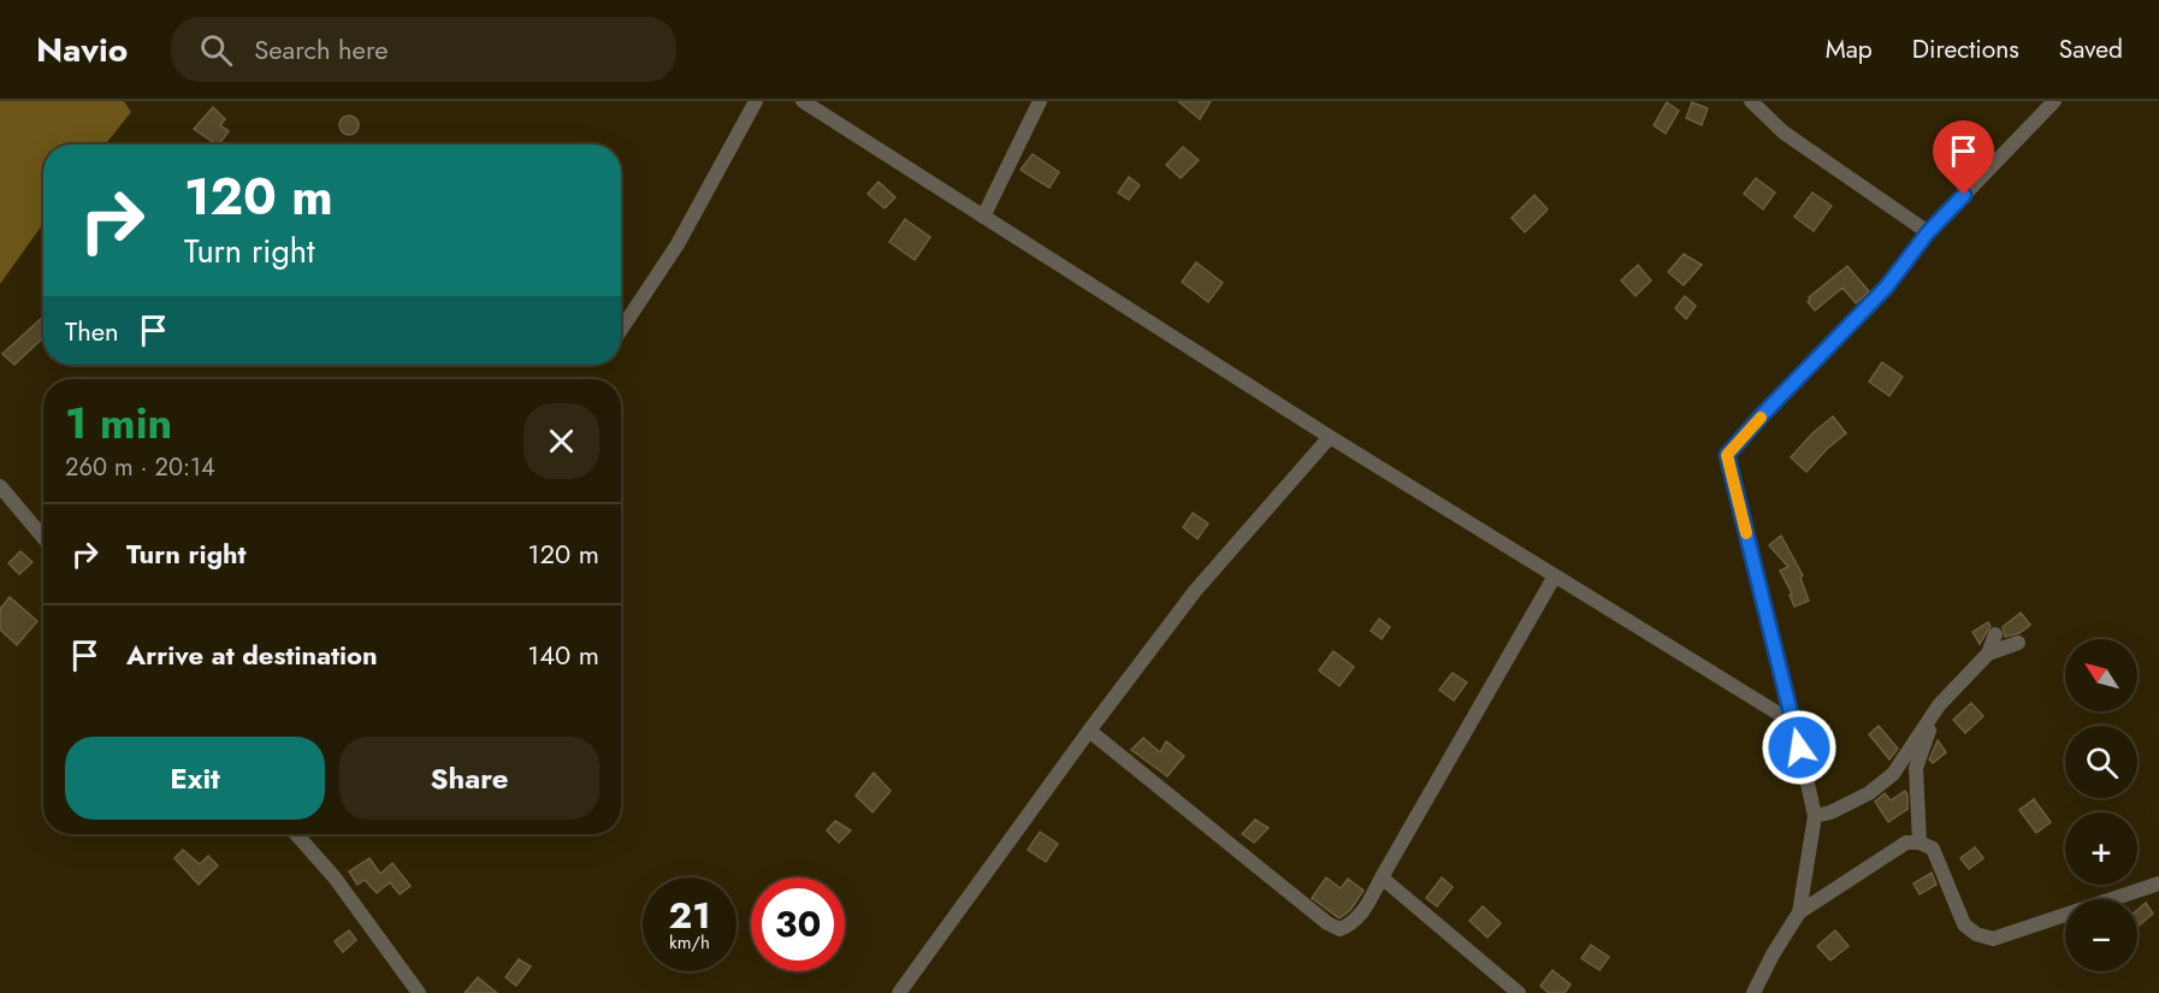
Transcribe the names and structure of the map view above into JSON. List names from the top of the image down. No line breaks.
{"north":"top left","page":{"header":"Navio","search":"Search here","nav":["Map","Directions","Saved"],"turn":["120 m","Turn right"],"then":"Then","heading":["1 min","260 m · 20:14"],"list":[{"name":"Turn right","value":"120 m"},{"name":"Arrive at destination","value":"140 m"}],"map_buttons":["+","−"],"buttons":["Exit","Share"],"speed":"21 km/h","limit":"30"}}
